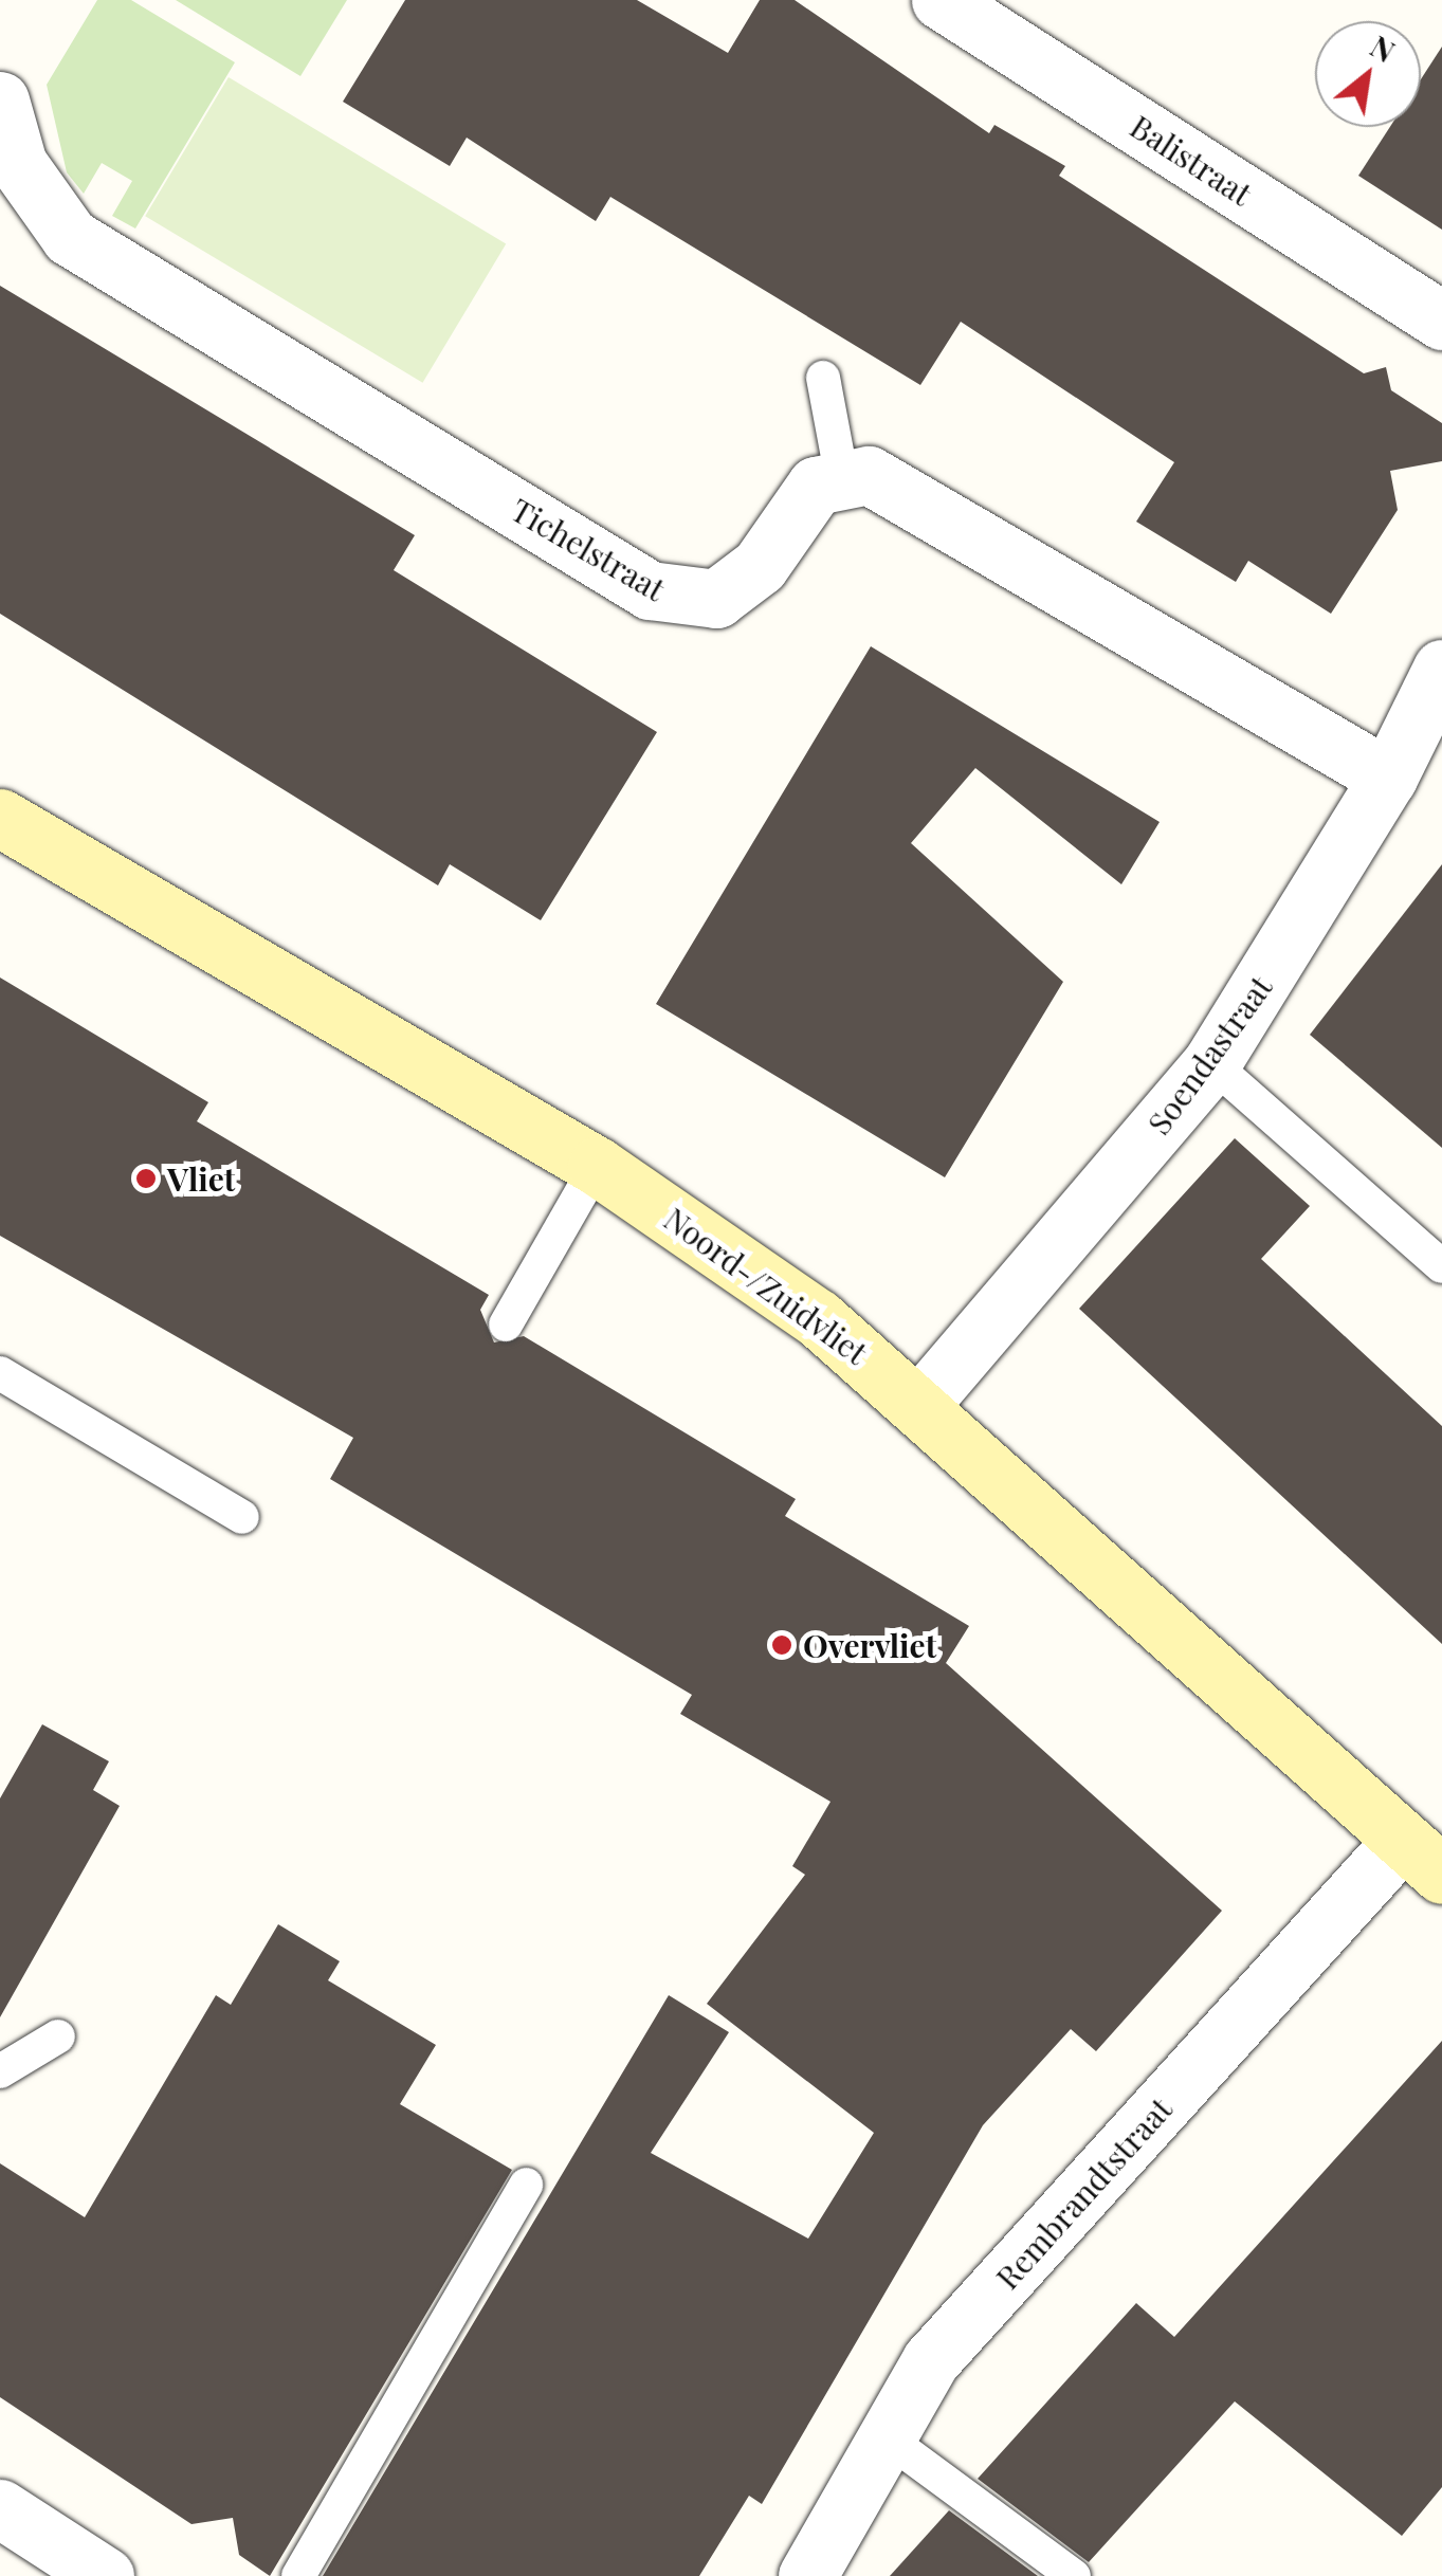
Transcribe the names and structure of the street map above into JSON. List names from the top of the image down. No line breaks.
{"streets":{"main road":["Noord-/Zuidvliet"],"street":["Balistraat","Tichelstraat","Soendastraat","Rembrandtstraat"]},"crossings":[["Soendastraat","Noord-/Zuidvliet"],["Noord-/Zuidvliet","Rembrandtstraat"]],"places":["Vliet","Overvliet"],"north":"top right"}
